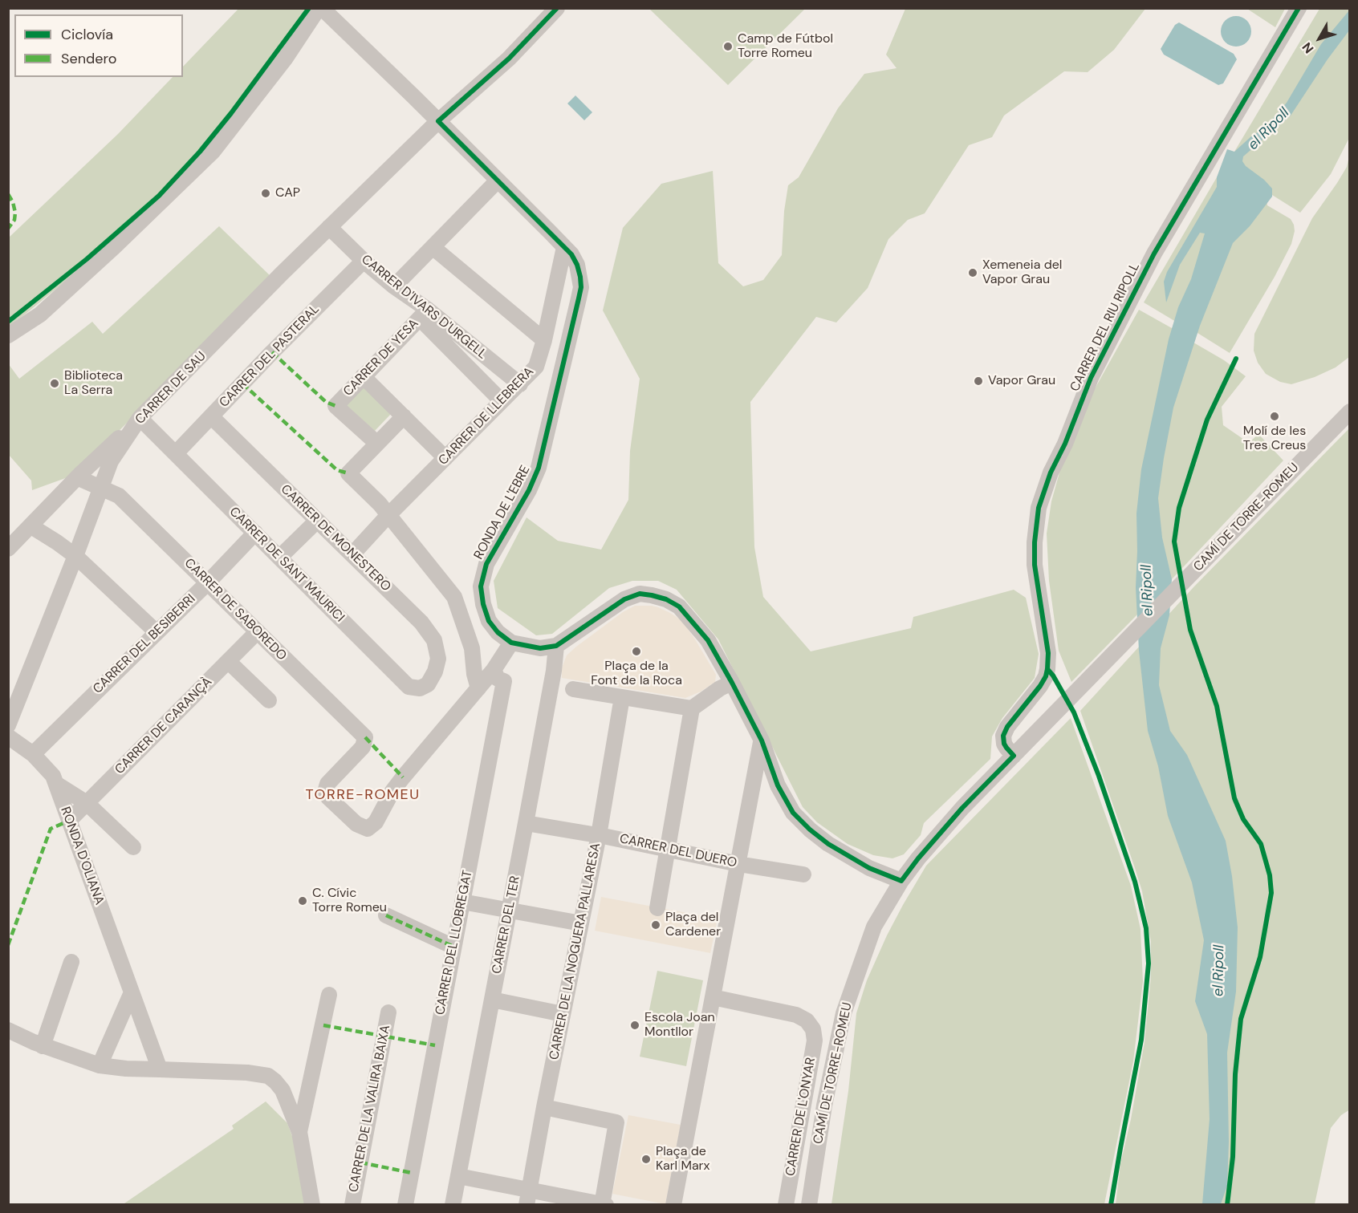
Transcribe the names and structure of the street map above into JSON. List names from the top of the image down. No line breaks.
{"streets":{"street":["CARRER D'IVARS D'URGELL","CARRER DEL RIU RIPOLL","CARRER DEL PASTERAL","CARRER DE YESA","CARRER DE SAU","CARRER DE LLEBRERA","RONDA DE L'EBRE","CAMÍ DE TORRE-ROMEU","CARRER DE MONESTERO","CARRER DE SANT MAURICI","CARRER DE SABOREDO","CARRER DEL BESIBERRI","CARRER DE CARANÇÀ","CARRER DEL DUERO","RONDA D'OLIANA","CARRER DEL TER","CARRER DEL LLOBREGAT","CARRER DE LA NOGUERA PALLARESA","CARRER DE LA VALIRA BAIXA","CARRER DE L'ONYAR"]},"crossings":[["CARRER D'IVARS D'URGELL","CARRER DEL PASTERAL"],["CARRER D'IVARS D'URGELL","CARRER DE YESA"],["CARRER D'IVARS D'URGELL","CARRER DE SAU"],["CARRER D'IVARS D'URGELL","CARRER DE LLEBRERA"],["CARRER DEL RIU RIPOLL","CAMÍ DE TORRE-ROMEU"],["CARRER DEL PASTERAL","CARRER DE MONESTERO"],["CARRER DEL PASTERAL","CARRER DE SANT MAURICI"],["CARRER DE SAU","RONDA DE L'EBRE"],["CARRER DE SAU","CARRER DE SANT MAURICI"],["CARRER DE SAU","CARRER DE SABOREDO"],["CARRER DE LLEBRERA","RONDA DE L'EBRE"],["CARRER DE LLEBRERA","CARRER DE MONESTERO"],["RONDA DE L'EBRE","CARRER DEL LLOBREGAT"],["CARRER DE MONESTERO","CARRER DE SANT MAURICI"],["CARRER DE SANT MAURICI","CARRER DEL BESIBERRI"],["CARRER DE SABOREDO","CARRER DEL BESIBERRI"],["CARRER DE SABOREDO","CARRER DE CARANÇÀ"],["CARRER DEL BESIBERRI","RONDA D'OLIANA"],["CARRER DE CARANÇÀ","RONDA D'OLIANA"],["CARRER DEL DUERO","CARRER DEL TER"],["CARRER DEL DUERO","CARRER DE LA NOGUERA PALLARESA"]],"districts":["TORRE-ROMEU"],"water":["el Ripoll"],"places":["Camp de Fútbol Torre Romeu","CAP","Xemeneia del Vapor Grau","Vapor Grau","Biblioteca La Serra","Molí de les Tres Creus","Plaça de la Font de la Roca","C. Cívic Torre Romeu","Plaça del Cardener","Escola Joan Montllor","Plaça de Karl Marx"],"legend":["Ciclovía","Sendero"],"north":"bottom left"}
